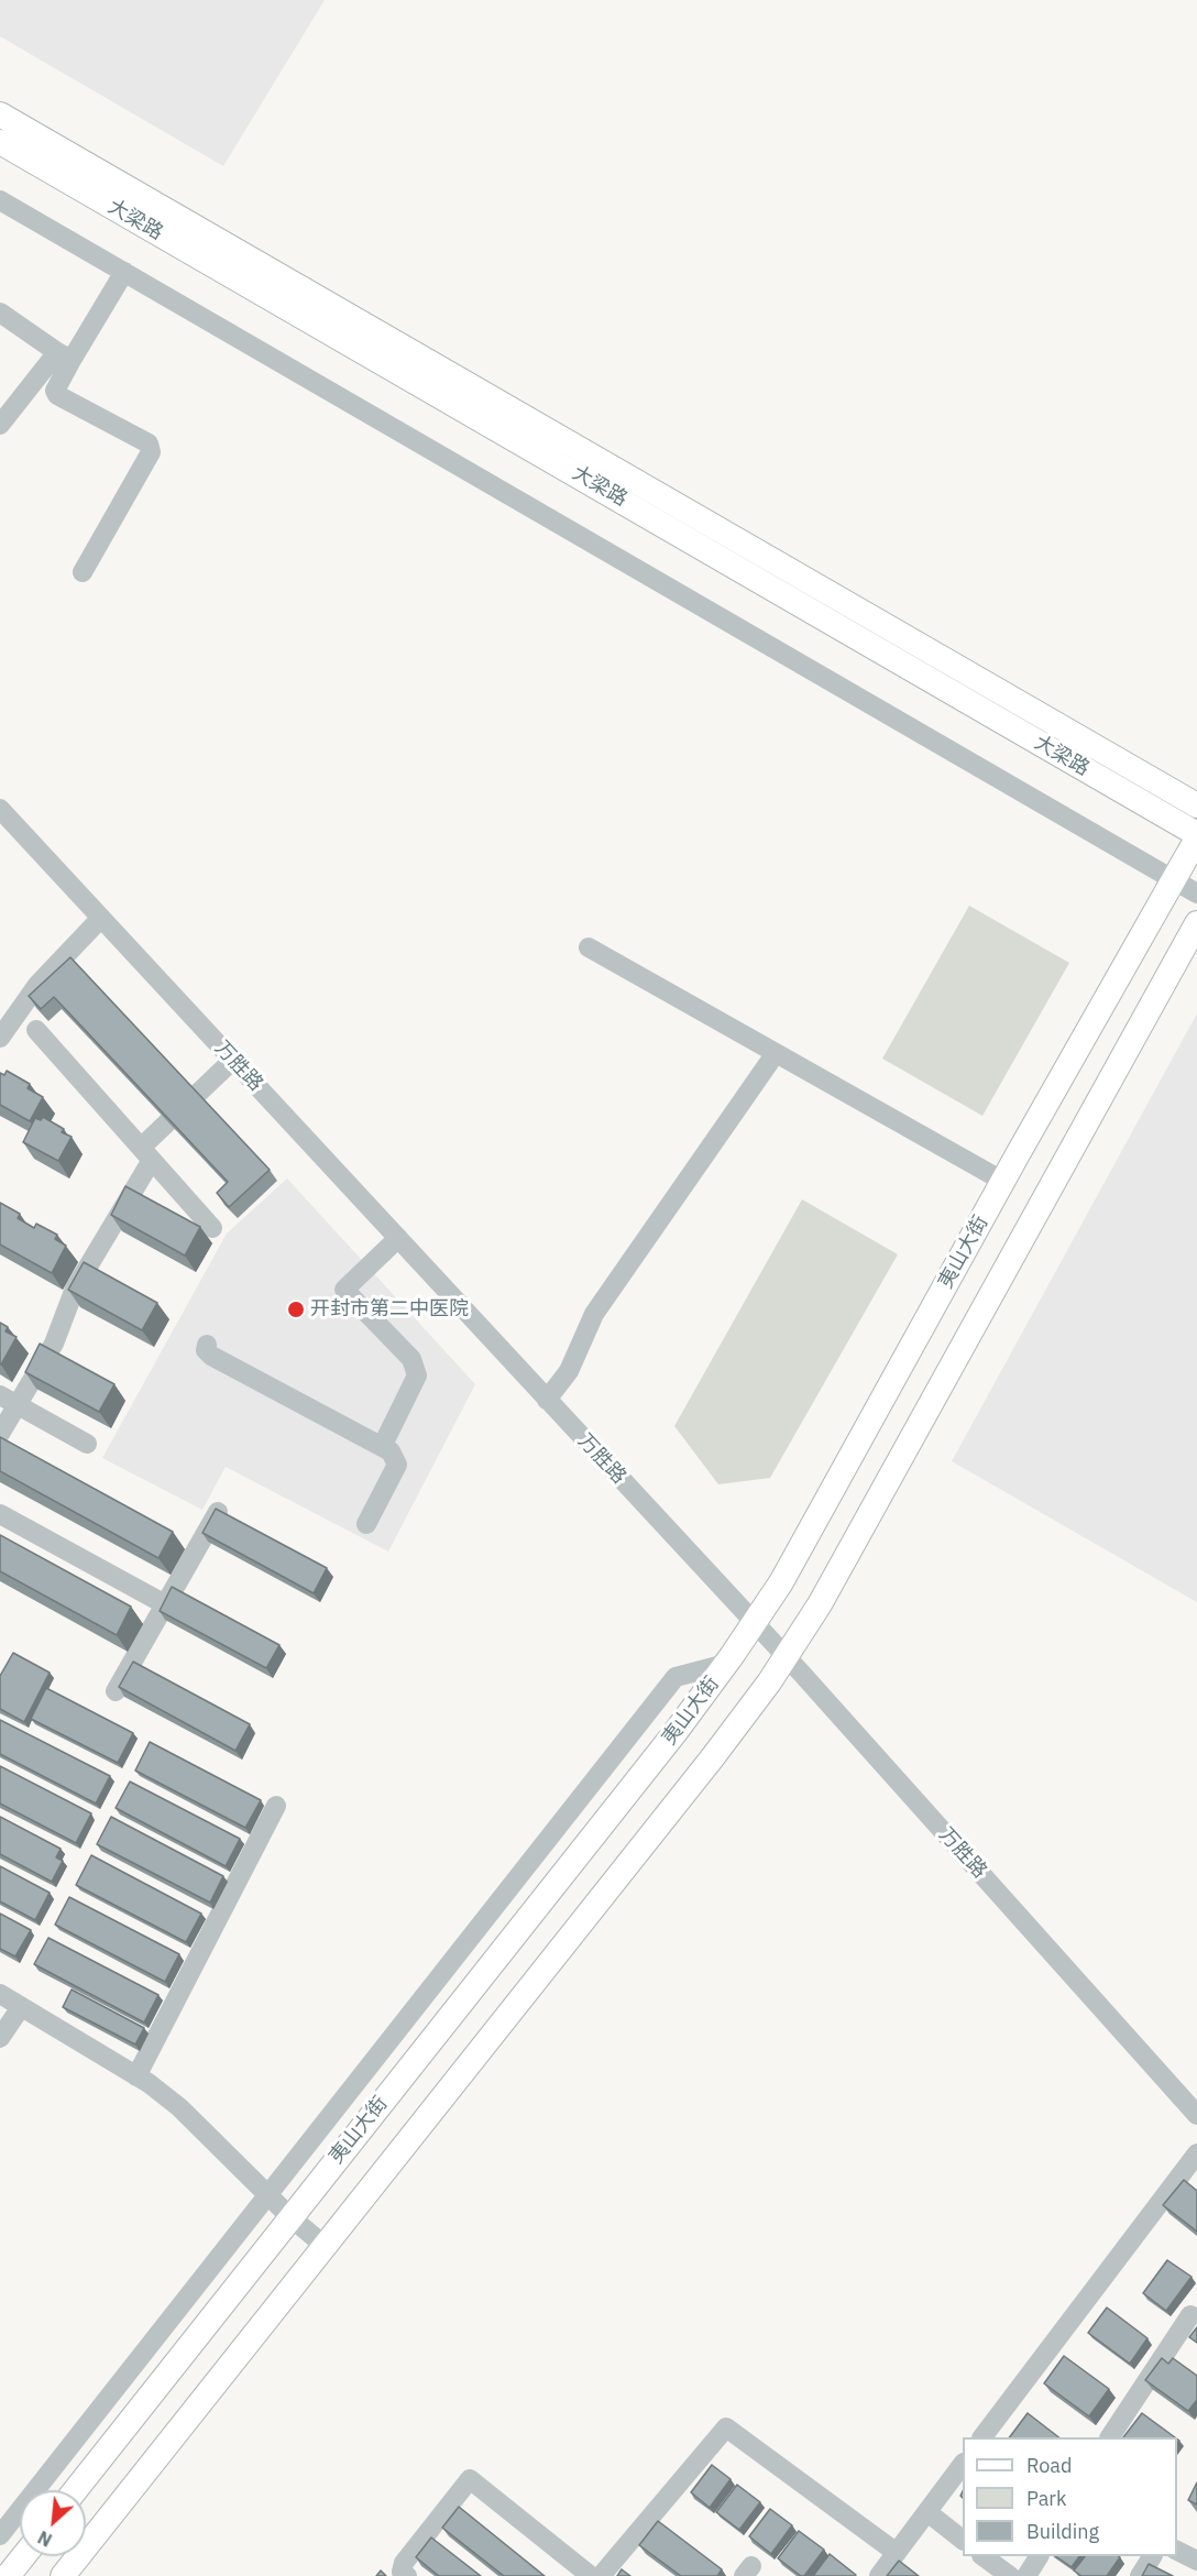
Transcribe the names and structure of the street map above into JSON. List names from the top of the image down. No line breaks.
{"streets":{"main road":["大梁路","夷山大街"],"street":["万胜路"]},"crossings":[["大梁路","夷山大街"],["万胜路","夷山大街"]],"places":["开封市第二中医院"],"legend":["Road","Park","Building"],"north":"bottom left"}
